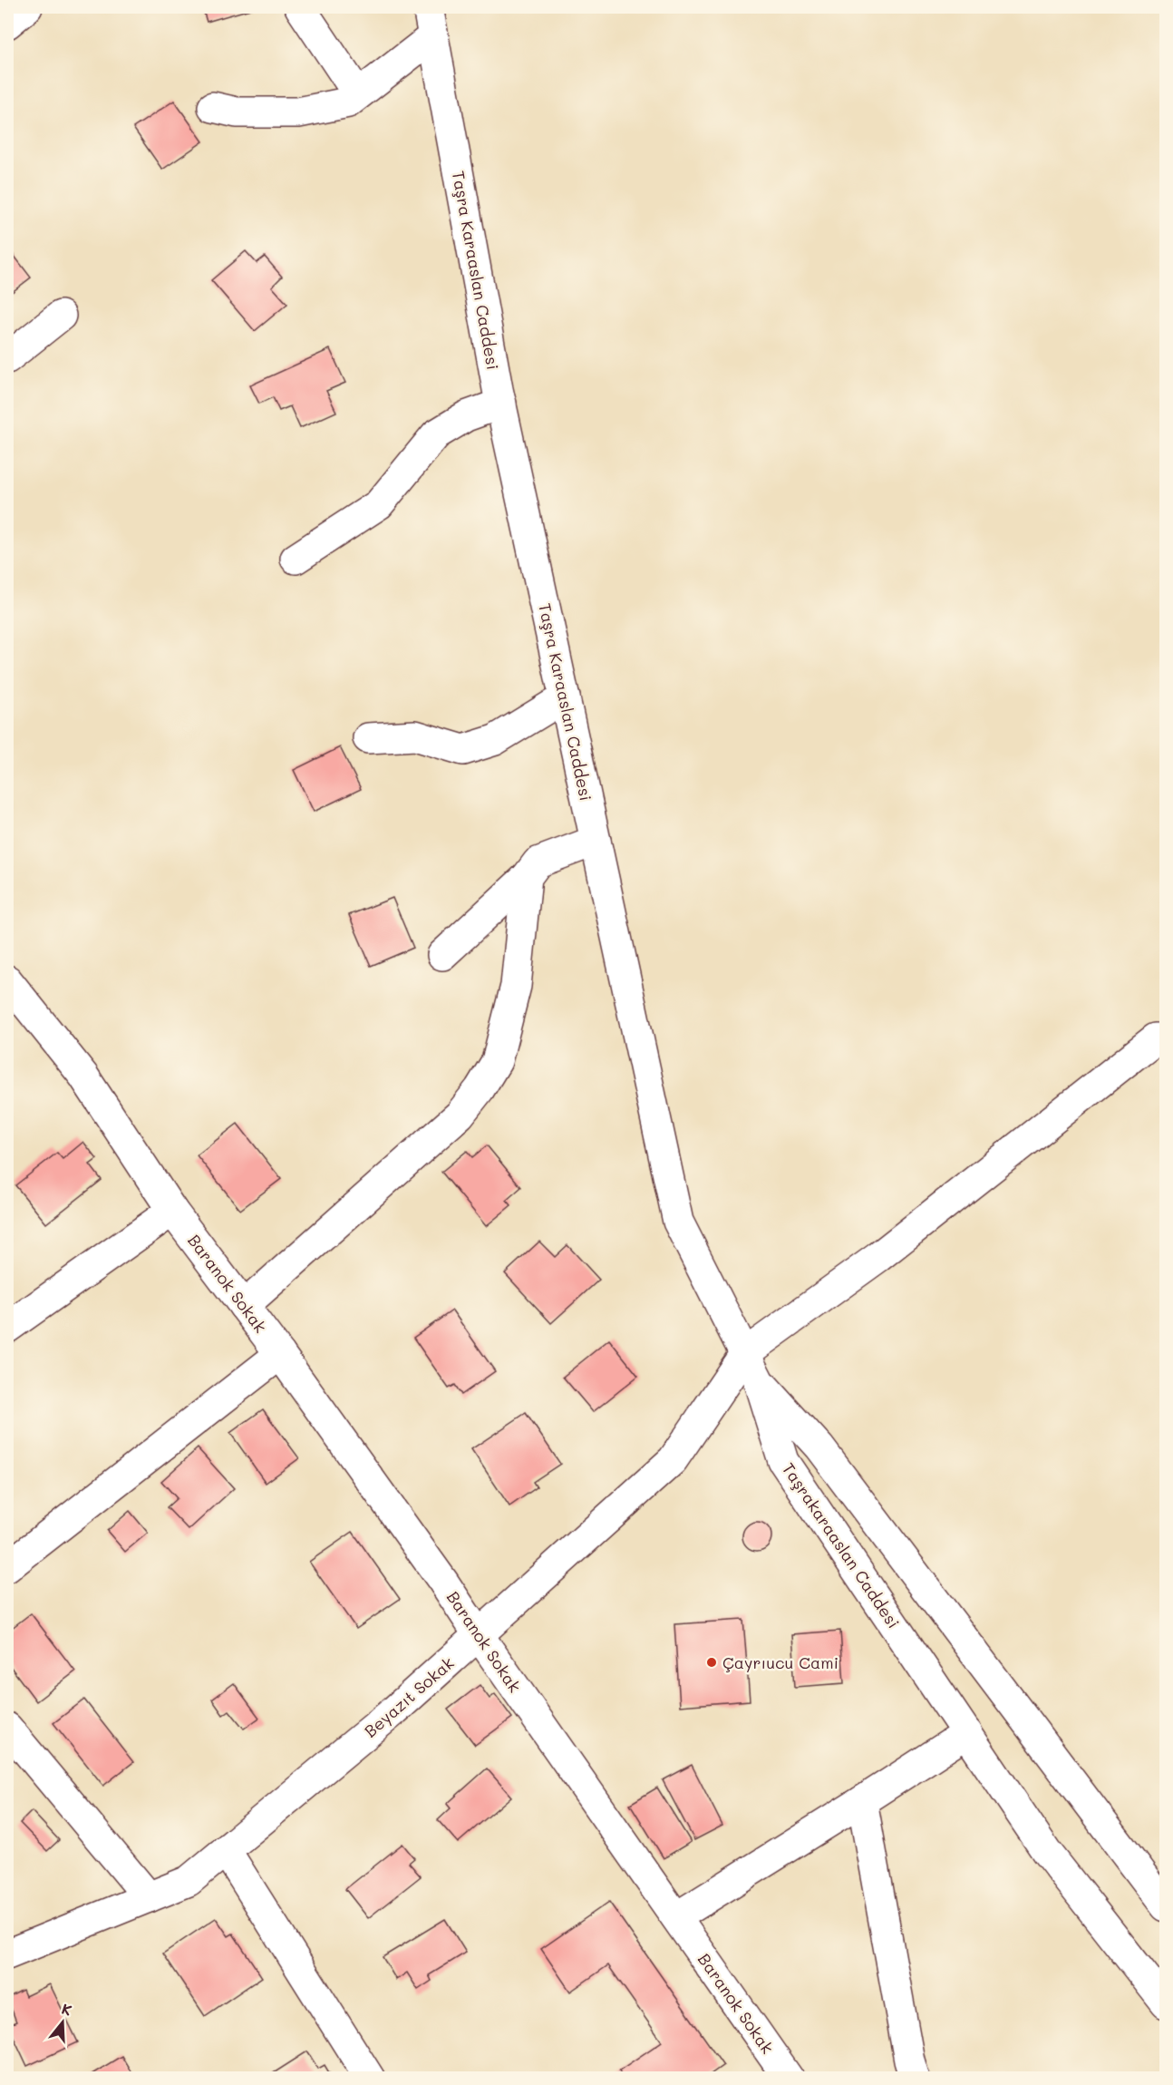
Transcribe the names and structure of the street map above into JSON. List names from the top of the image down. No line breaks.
{"streets":{"street":["Taşra Karaaslan Caddesi","Baranok Sokak","Taşrakaraaslan Caddesi","Beyazıt Sokak"]},"crossings":[["Taşra Karaaslan Caddesi","Taşrakaraaslan Caddesi"],["Taşra Karaaslan Caddesi","Beyazıt Sokak"],["Baranok Sokak","Beyazıt Sokak"],["Taşrakaraaslan Caddesi","Beyazıt Sokak"]],"places":["Çayrıucu Cami"],"north":"top"}
